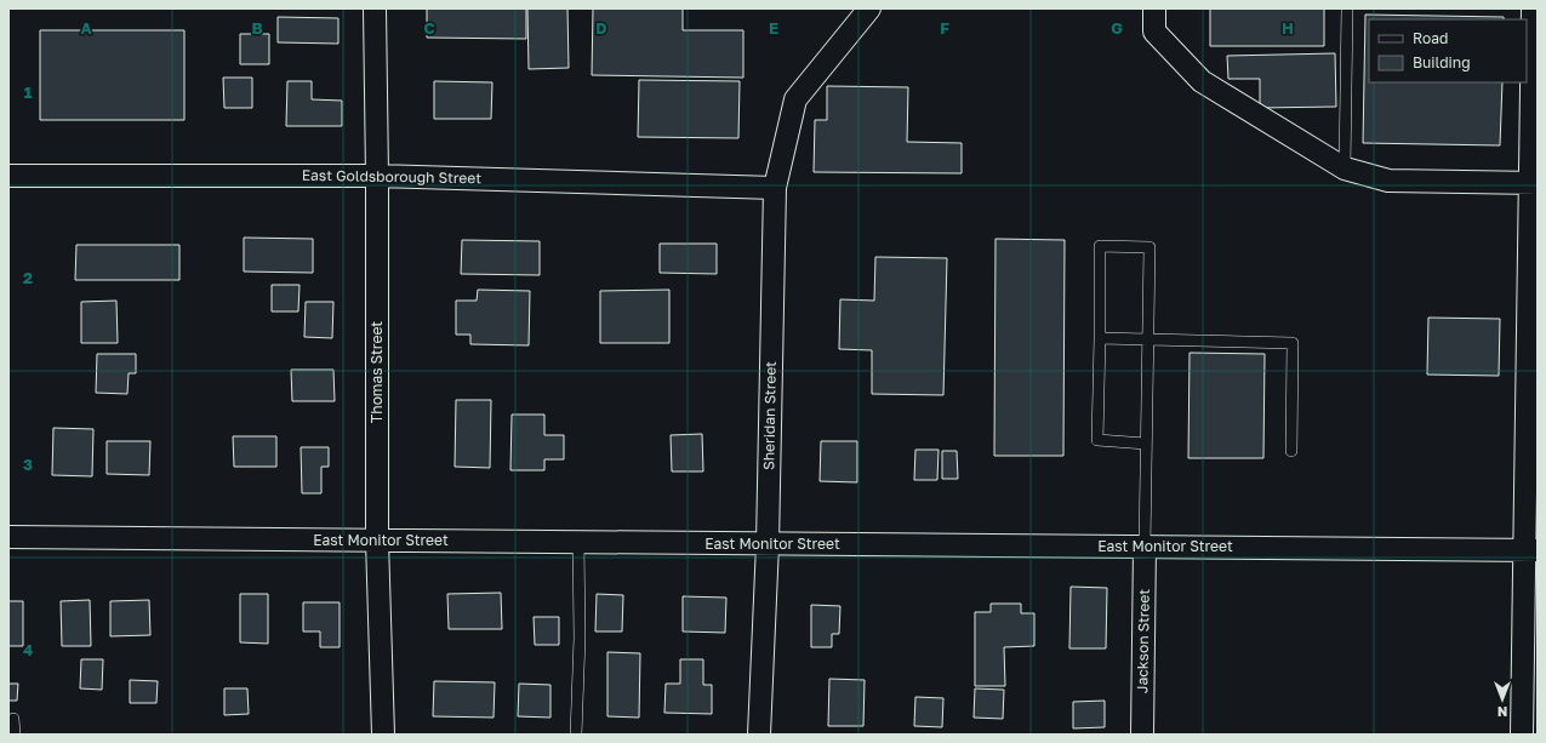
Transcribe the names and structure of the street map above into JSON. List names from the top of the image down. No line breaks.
{"streets":{"street":["East Goldsborough Street","Thomas Street","Sheridan Street","East Monitor Street","Jackson Street"]},"crossings":[["East Goldsborough Street","Thomas Street"],["East Goldsborough Street","Sheridan Street"],["Thomas Street","East Monitor Street"],["Sheridan Street","East Monitor Street"],["East Monitor Street","Jackson Street"]],"legend":["Road","Building"],"north":"bottom","grid":{"columns":["A","B","C","D","E","F","G","H"],"rows":["1","2","3","4"]}}
